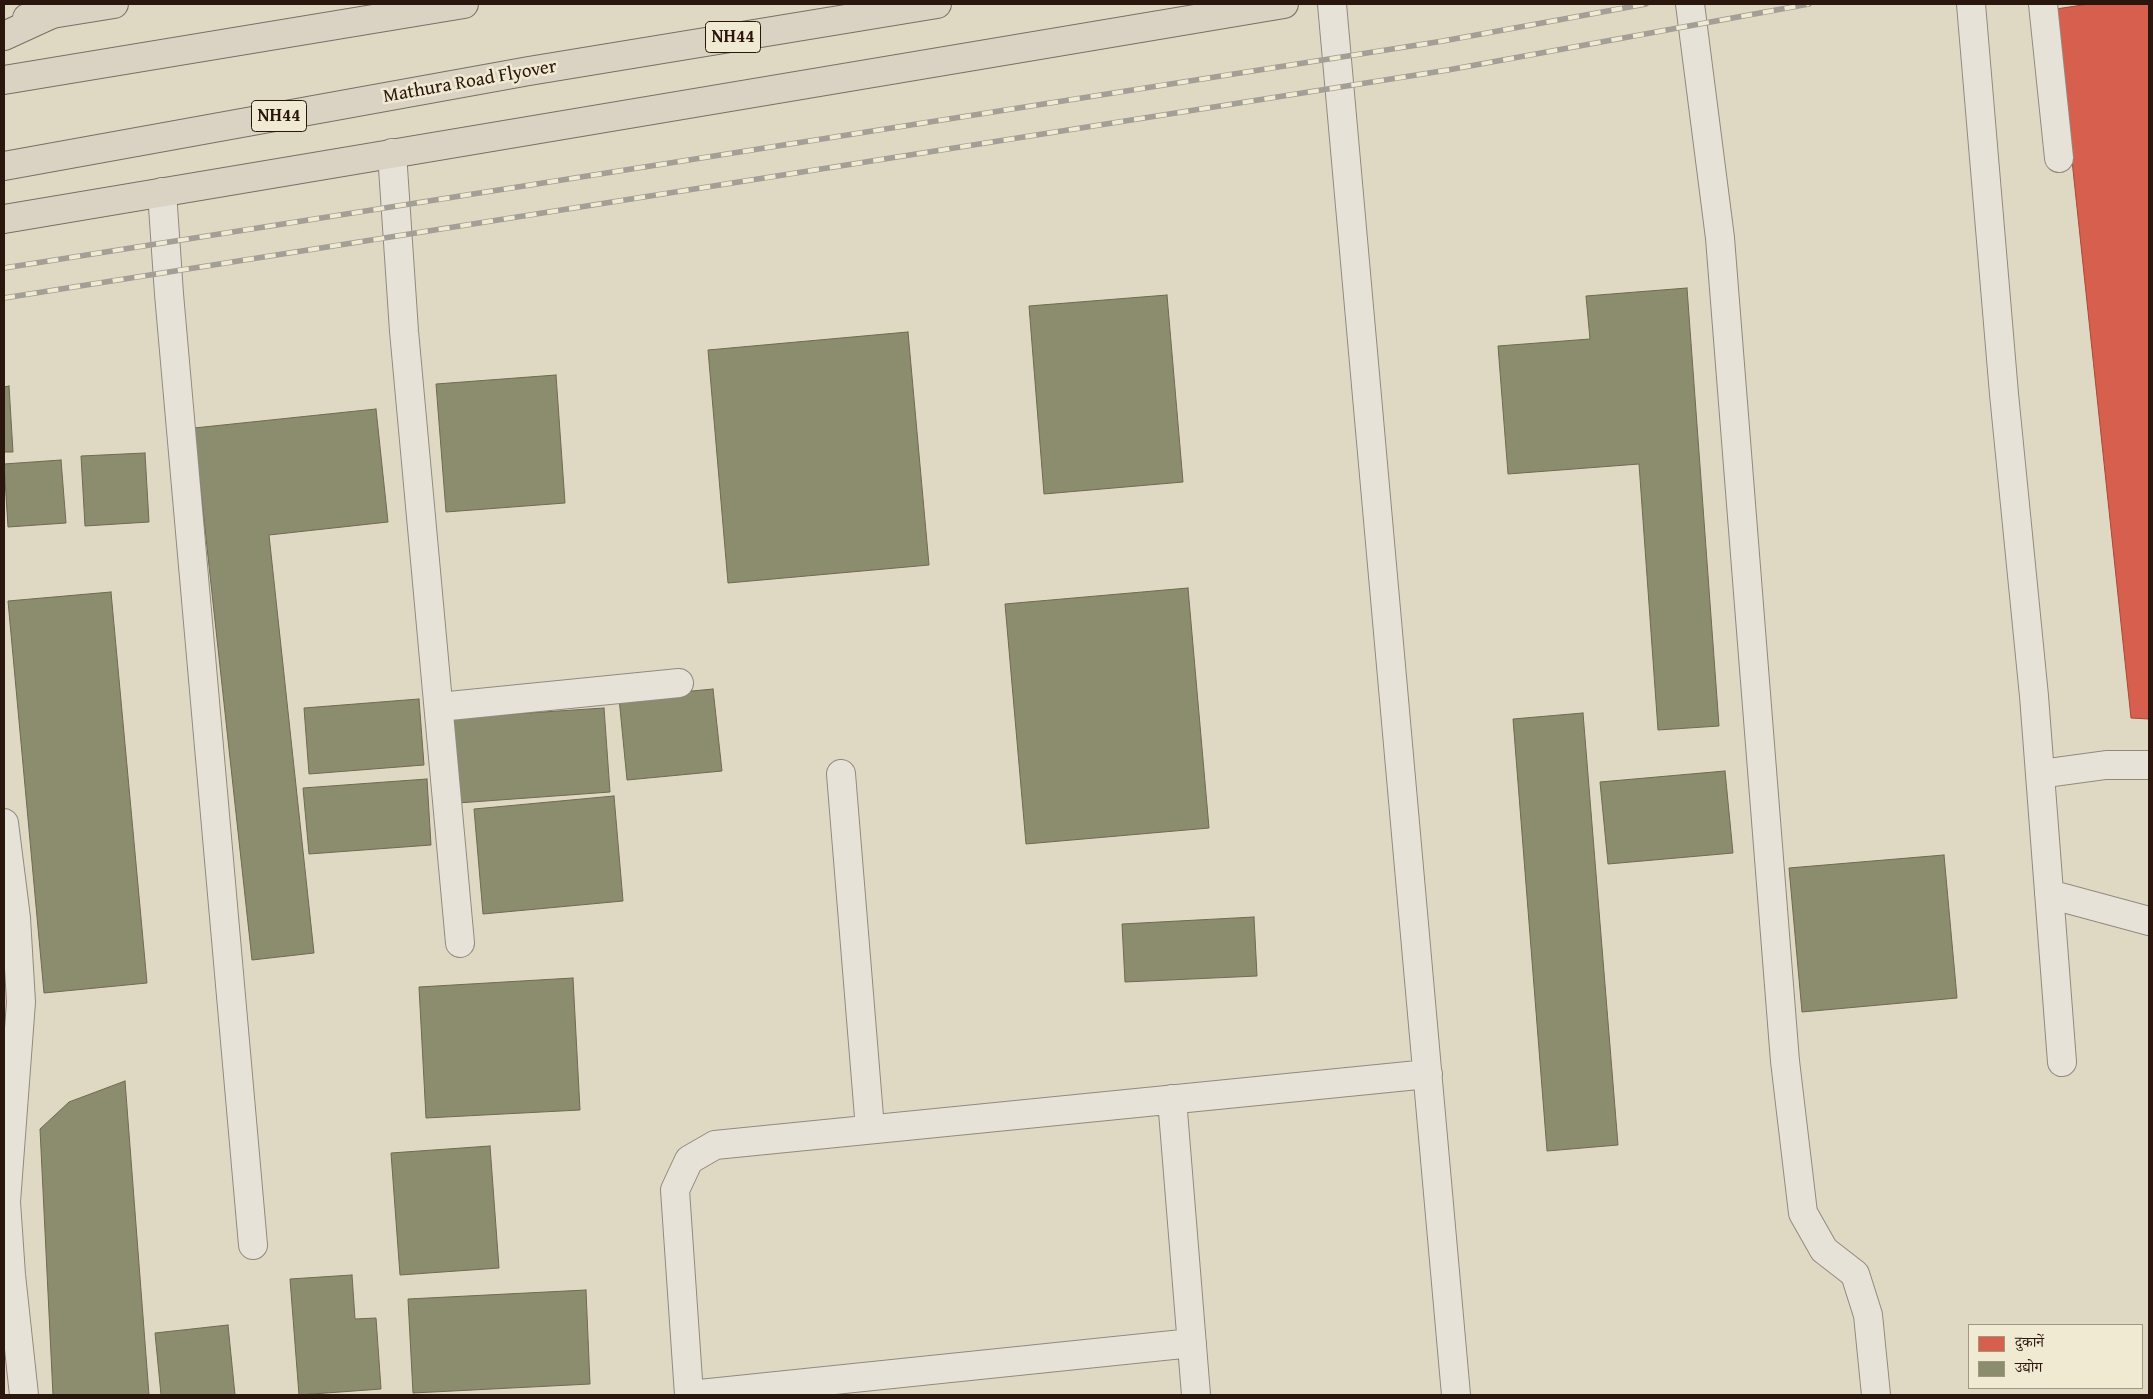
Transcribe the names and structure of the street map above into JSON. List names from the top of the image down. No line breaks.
{"streets":{"main road":["NH44","Mathura Road Flyover"]},"legend":["दुकानें","उद्योग"]}
